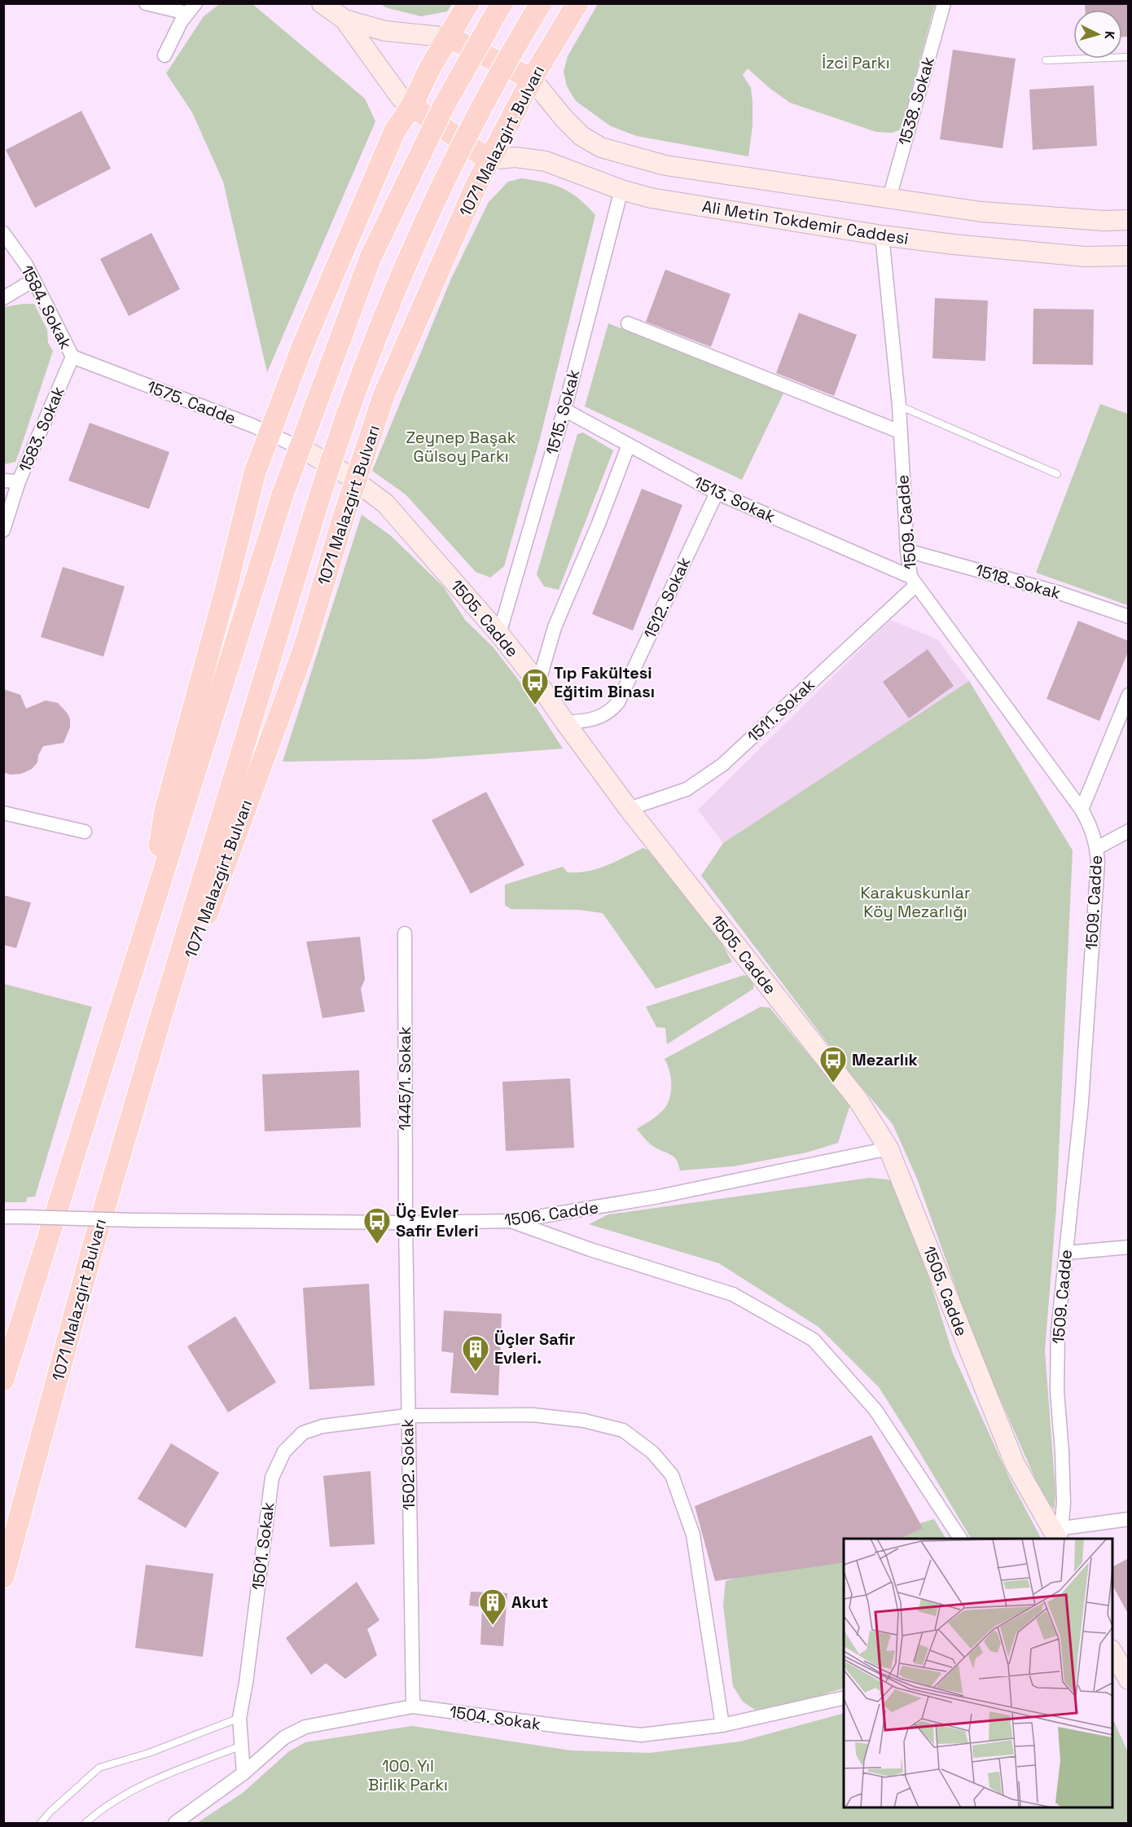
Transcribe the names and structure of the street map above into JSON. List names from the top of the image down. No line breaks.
{"streets":{"main road":["1071 Malazgirt Bulvarı"],"street":["1538. Sokak","Ali Metin Tokdemir Caddesi","1584. Sokak","1575. Cadde","1515. Sokak","1583. Sokak","1513. Sokak","1509. Cadde","1518. Sokak","1512. Sokak","1505. Cadde","1511. Sokak","1445/1. Sokak","1506. Cadde","1502. Sokak","1501. Sokak","1504. Sokak"]},"crossings":[["1071 Malazgirt Bulvarı","Ali Metin Tokdemir Caddesi"],["Ali Metin Tokdemir Caddesi","1515. Sokak"],["Ali Metin Tokdemir Caddesi","1509. Cadde"],["1584. Sokak","1575. Cadde"],["1584. Sokak","1583. Sokak"],["1575. Cadde","1583. Sokak"],["1575. Cadde","1505. Cadde"],["1515. Sokak","1513. Sokak"],["1515. Sokak","1505. Cadde"],["1513. Sokak","1509. Cadde"],["1513. Sokak","1512. Sokak"],["1513. Sokak","1511. Sokak"],["1509. Cadde","1518. Sokak"],["1509. Cadde","1505. Cadde"],["1509. Cadde","1511. Sokak"],["1512. Sokak","1505. Cadde"],["1505. Cadde","1511. Sokak"],["1505. Cadde","1506. Cadde"],["1445/1. Sokak","1506. Cadde"],["1445/1. Sokak","1502. Sokak"],["1506. Cadde","1502. Sokak"],["1502. Sokak","1501. Sokak"],["1502. Sokak","1504. Sokak"],["1501. Sokak","1504. Sokak"]],"parks":["İzci Parkı","Zeynep Başak Gülsoy Parkı","Karakuskunlar Köy Mezarlığı","100. Yıl Birlik Parkı"],"places":{"bus stop":["Tıp Fakültesi Eğitim Binası","Mezarlık","Üç Evler Safir Evleri"],"building":["Üçler Safir Evleri.","Akut"]},"north":"right"}
